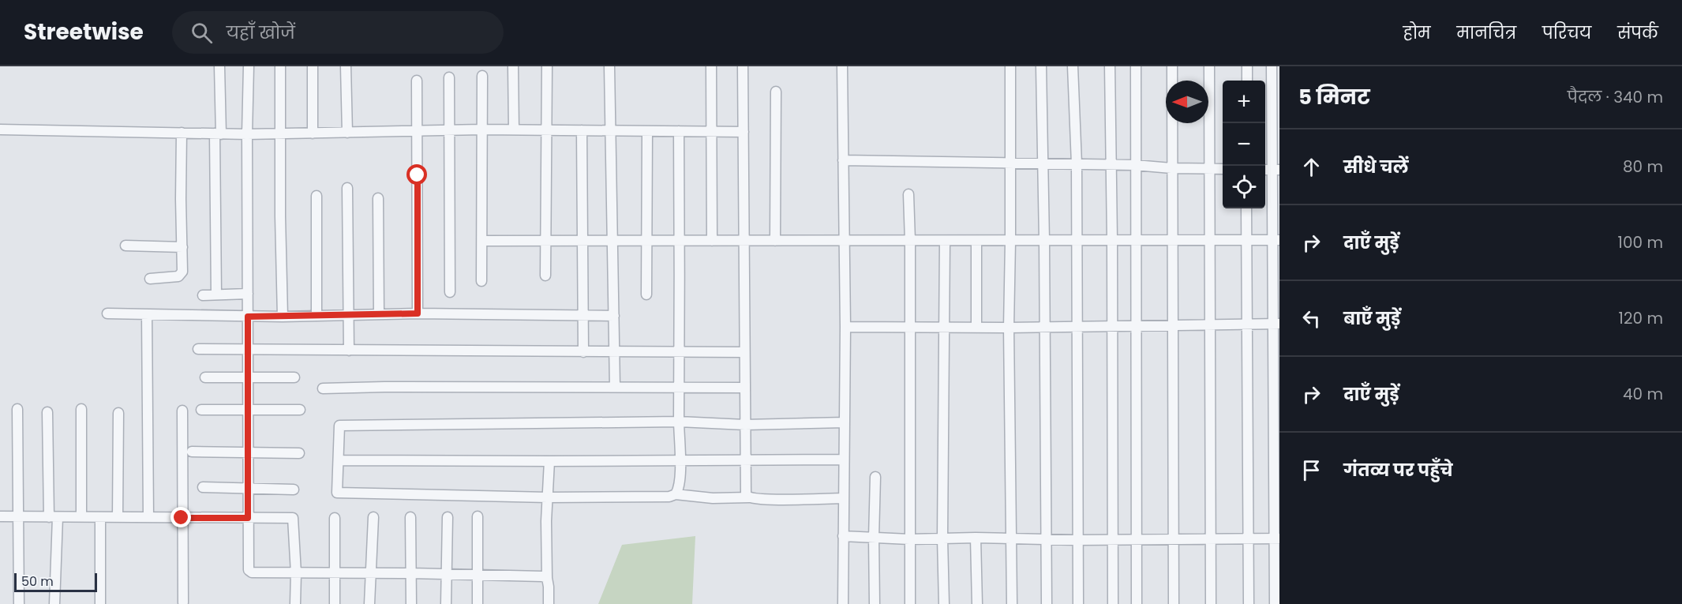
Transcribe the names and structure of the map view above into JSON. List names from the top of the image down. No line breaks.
{"scale_bar":"50 m","north":"left","page":{"header":"Streetwise","search":"यहाँ खोजें","nav":["होम","मानचित्र","परिचय","संपर्क"],"heading":["5 मिनट","पैदल · 340 m"],"map_buttons":["+","−"],"list":[["सीधे चलें","80 m"],["दाएँ मुड़ें","100 m"],["बाएँ मुड़ें","120 m"],["दाएँ मुड़ें","40 m"],"गंतव्य पर पहुँचे"],"scale":"50 m"}}
